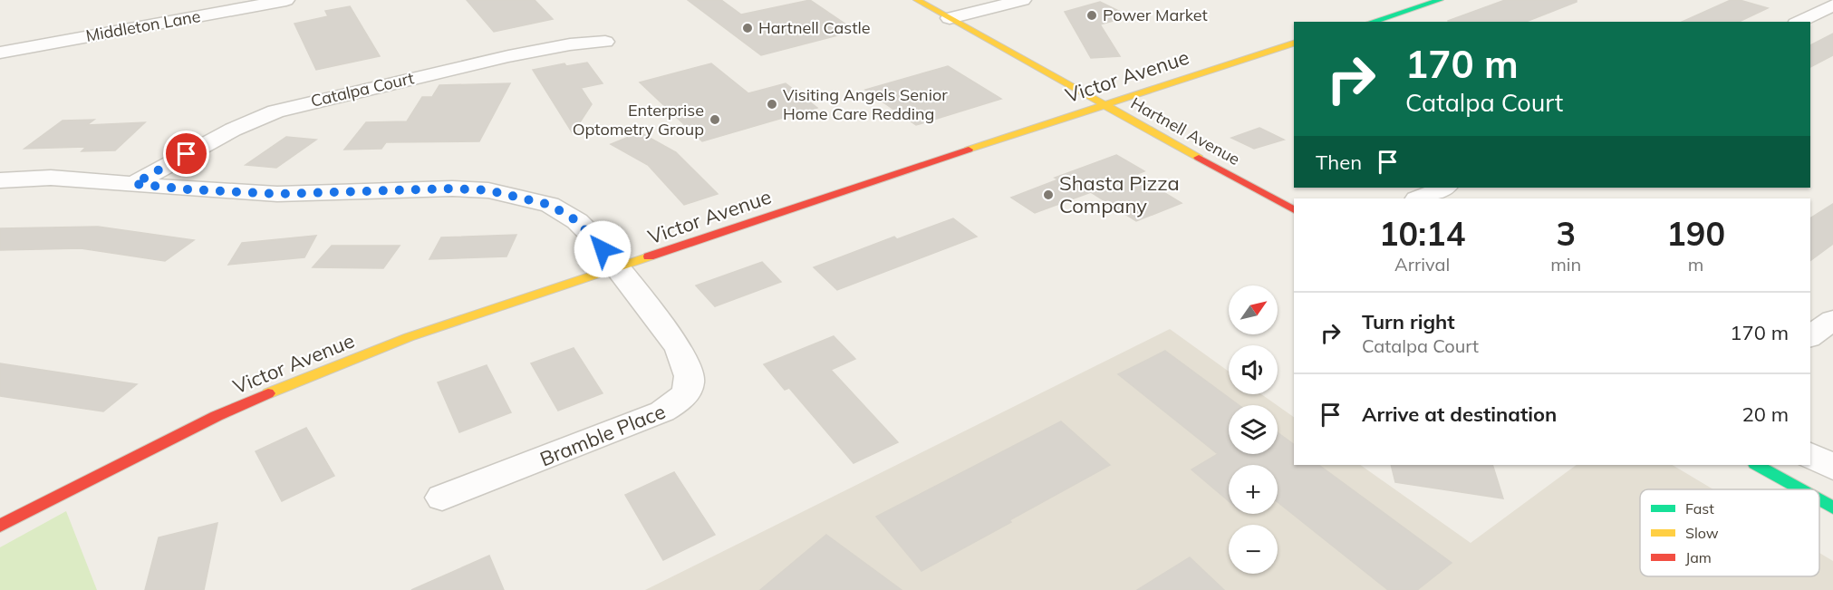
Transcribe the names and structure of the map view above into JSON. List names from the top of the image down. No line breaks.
{"streets":{"main road":["Victor Avenue","Hartnell Avenue"],"street":["Middleton Lane","Catalpa Court","Bramble Place"]},"crossings":[["Victor Avenue","Hartnell Avenue"],["Victor Avenue","Bramble Place"],["Catalpa Court","Bramble Place"]],"places":["Power Market","Hartnell Castle","Visiting Angels Senior Home Care Redding","Enterprise Optometry Group","Shasta Pizza Company"],"legend":["Fast","Slow","Jam"],"north":"top right","page":{"turn":["170 m","Catalpa Court"],"then":"Then","eta":["10:14","Arrival","3","min","190","m"],"map_buttons":["+","−"],"list":[{"name":"Turn right","note":"Catalpa Court","value":"170 m"},{"name":"Arrive at destination","value":"20 m"}]}}
